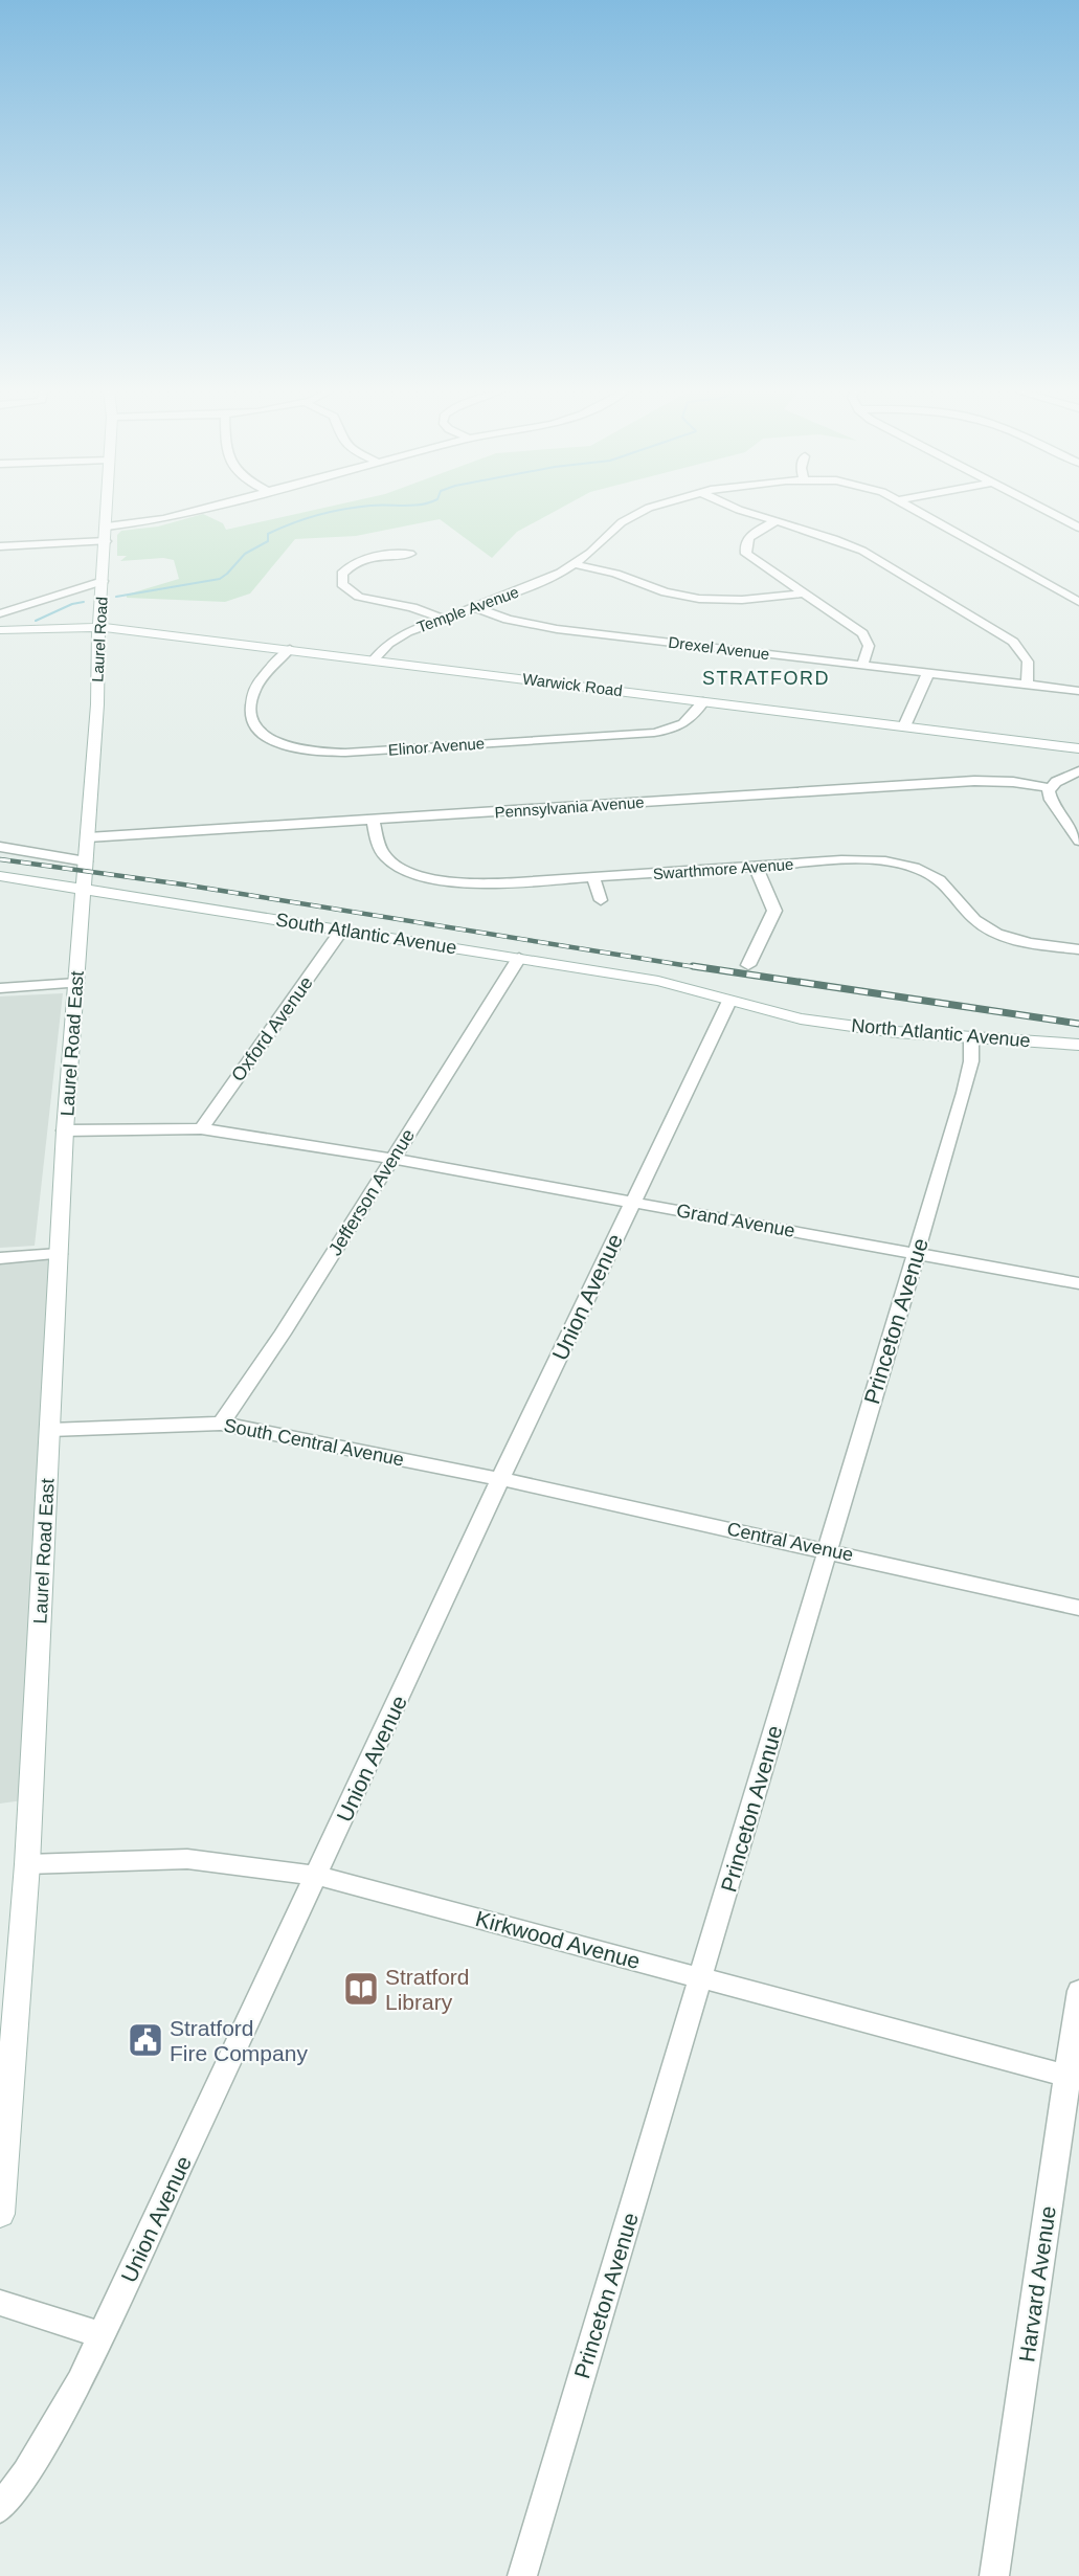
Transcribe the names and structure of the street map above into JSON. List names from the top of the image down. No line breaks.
{"streets":{"main road":["Laurel Road","Warwick Road","South Atlantic Avenue","North Atlantic Avenue","Laurel Road East"],"street":["Temple Avenue","Drexel Avenue","Elinor Avenue","Pennsylvania Avenue","Swarthmore Avenue","Oxford Avenue","Jefferson Avenue","Grand Avenue","Union Avenue","Princeton Avenue","South Central Avenue","Central Avenue","Kirkwood Avenue","Harvard Avenue"]},"crossings":[["Temple Avenue","Drexel Avenue"],["Temple Avenue","Warwick Road"],["Laurel Road","Warwick Road"],["Laurel Road","Pennsylvania Avenue"],["Laurel Road","South Atlantic Avenue"],["Laurel Road","Laurel Road East"],["Warwick Road","Elinor Avenue"],["Pennsylvania Avenue","Swarthmore Avenue"],["South Atlantic Avenue","Oxford Avenue"],["South Atlantic Avenue","North Atlantic Avenue"],["South Atlantic Avenue","Laurel Road East"],["South Atlantic Avenue","Jefferson Avenue"],["South Atlantic Avenue","Union Avenue"],["Oxford Avenue","Grand Avenue"],["North Atlantic Avenue","Union Avenue"],["North Atlantic Avenue","Princeton Avenue"],["Laurel Road East","Grand Avenue"],["Laurel Road East","South Central Avenue"],["Laurel Road East","Kirkwood Avenue"],["Jefferson Avenue","Grand Avenue"],["Jefferson Avenue","South Central Avenue"],["Grand Avenue","Union Avenue"],["Grand Avenue","Princeton Avenue"],["Union Avenue","South Central Avenue"],["Union Avenue","Central Avenue"],["Union Avenue","Kirkwood Avenue"],["Princeton Avenue","Central Avenue"],["Princeton Avenue","Kirkwood Avenue"],["South Central Avenue","Central Avenue"],["Kirkwood Avenue","Harvard Avenue"]],"districts":["STRATFORD"],"places":{"library":["Stratford Library"],"public building":["Stratford Fire Company"]}}
